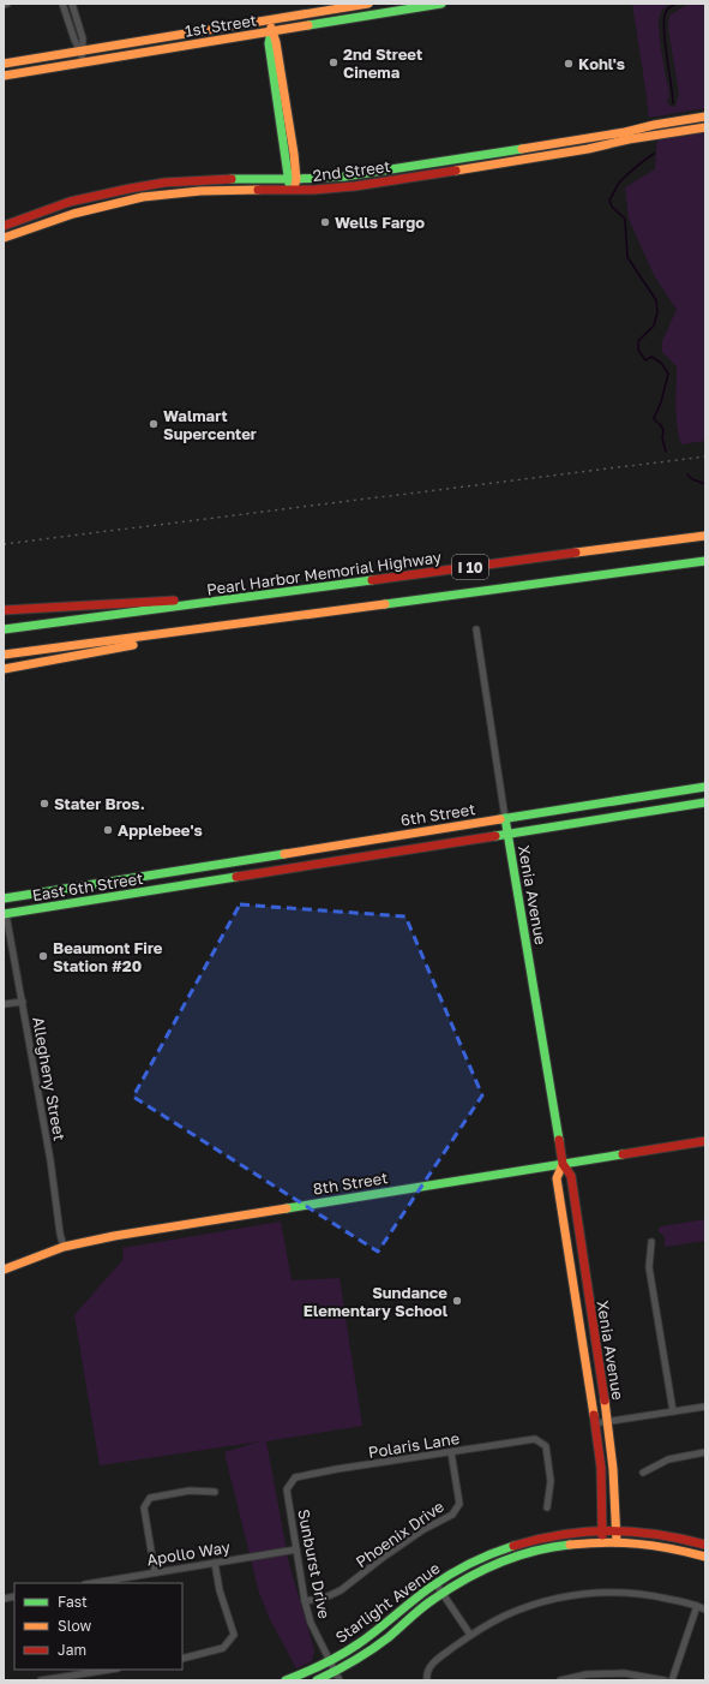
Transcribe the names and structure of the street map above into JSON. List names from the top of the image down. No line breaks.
{"streets":{"main road":["1st Street","2nd Street","I 10","Pearl Harbor Memorial Highway","6th Street","East 6th Street","Xenia Avenue","8th Street","Starlight Avenue"],"street":["Allegheny Street","Polaris Lane","Phoenix Drive","Apollo Way","Sunburst Drive"]},"crossings":[["6th Street","East 6th Street"],["6th Street","Xenia Avenue"],["East 6th Street","Allegheny Street"],["Xenia Avenue","8th Street"],["Xenia Avenue","Starlight Avenue"],["Allegheny Street","8th Street"],["Polaris Lane","Phoenix Drive"],["Polaris Lane","Sunburst Drive"],["Phoenix Drive","Sunburst Drive"],["Apollo Way","Sunburst Drive"],["Sunburst Drive","Starlight Avenue"]],"places":["2nd Street Cinema","Kohl's","Wells Fargo","Walmart Supercenter","Stater Bros.","Applebee's","Beaumont Fire Station #20","Sundance Elementary School"],"legend":["Fast","Slow","Jam"]}
